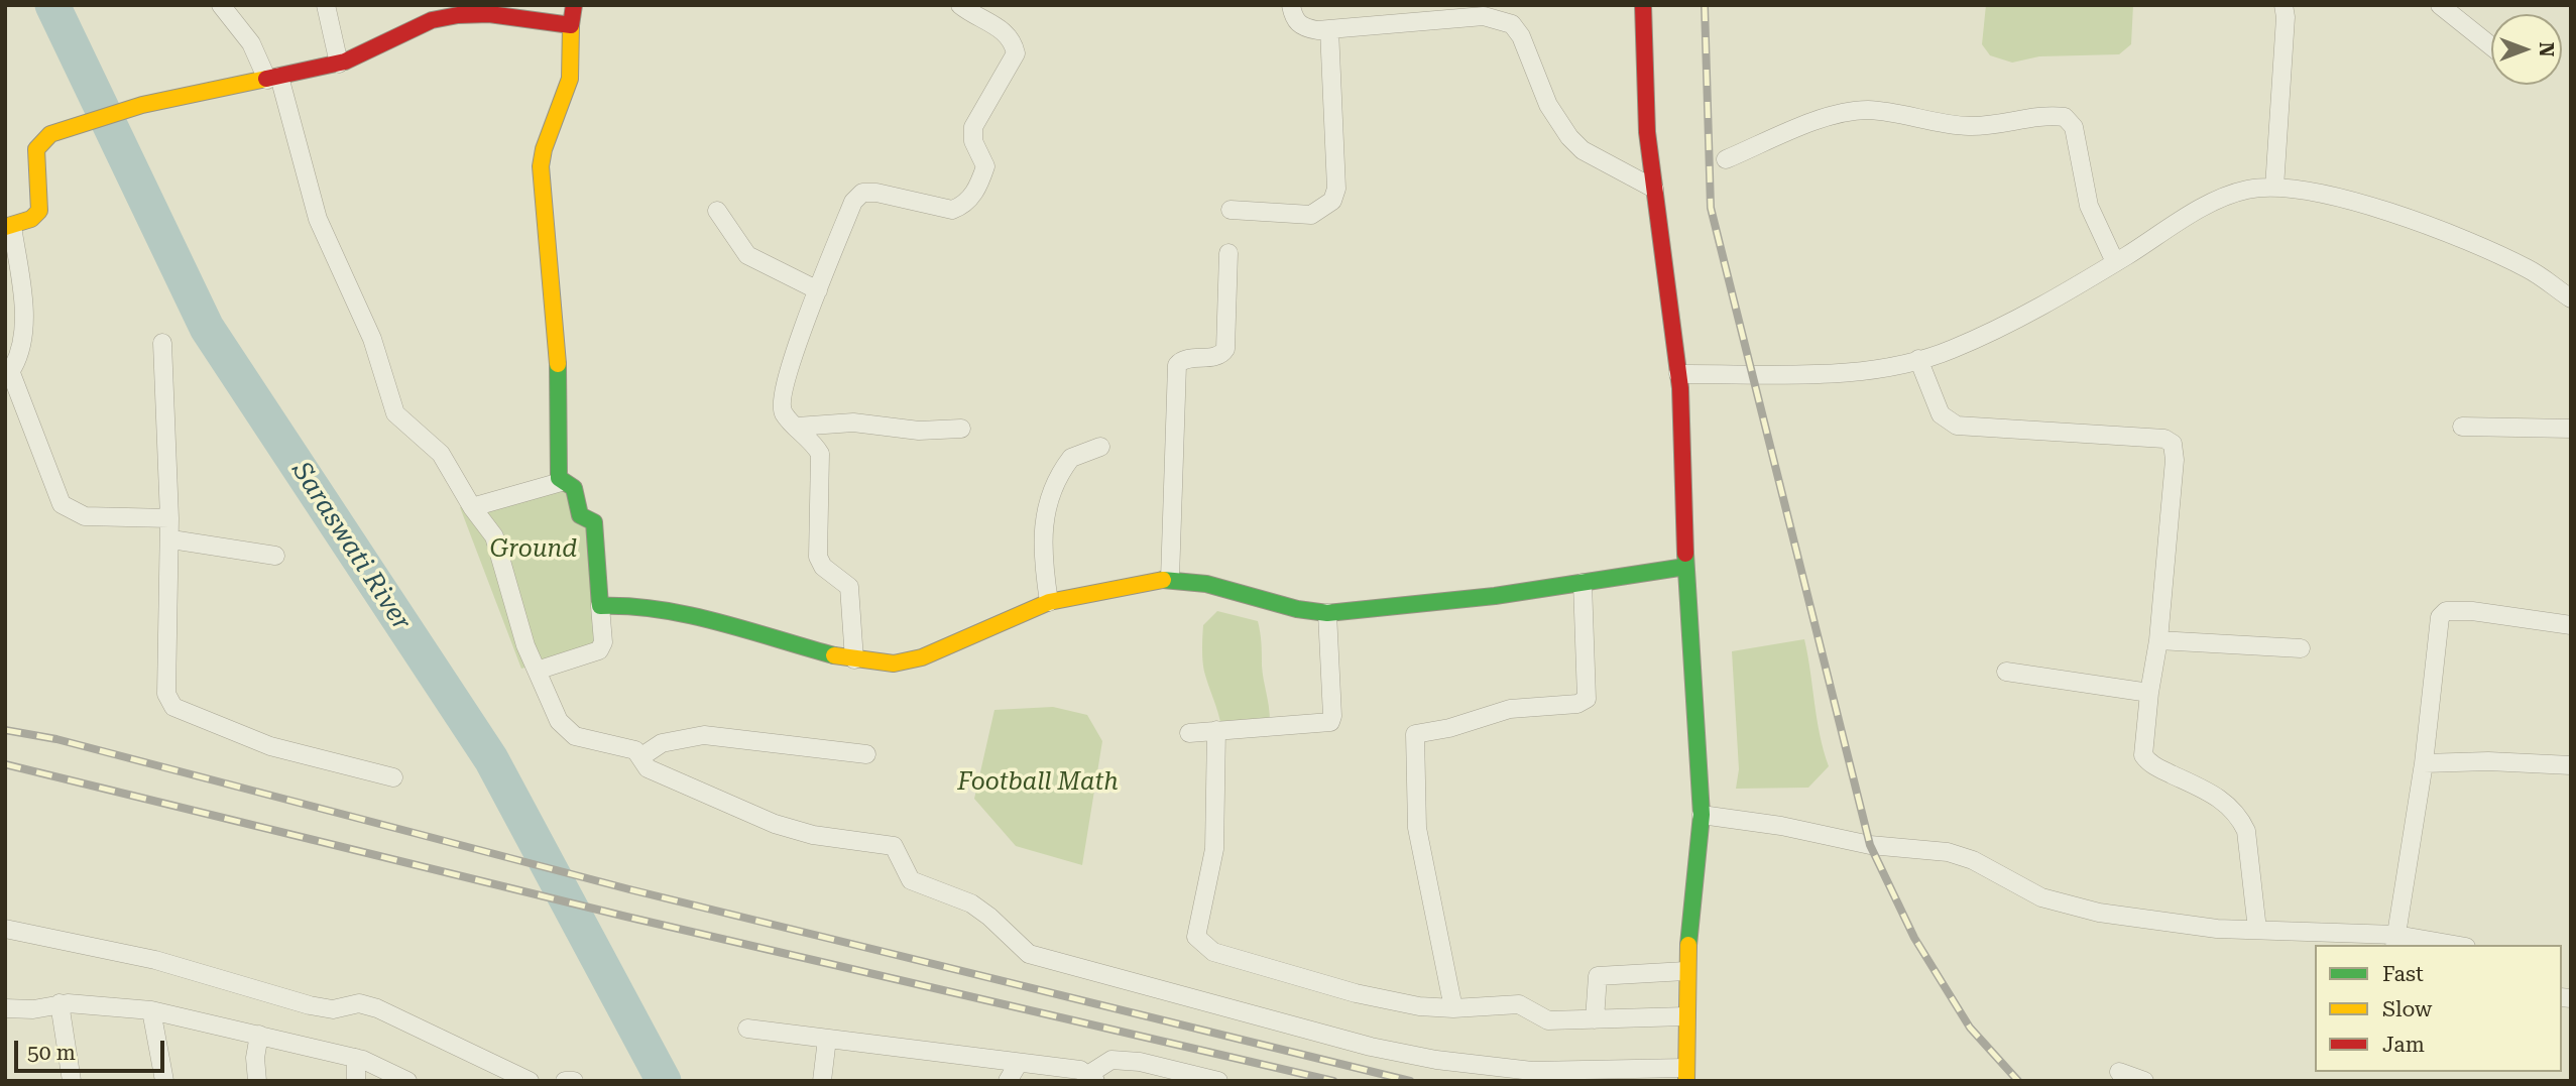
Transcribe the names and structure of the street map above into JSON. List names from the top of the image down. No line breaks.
{"water":["Saraswati River"],"parks":["Ground","Football Math"],"legend":["Fast","Slow","Jam"],"scale_bar":"50 m","north":"right"}
